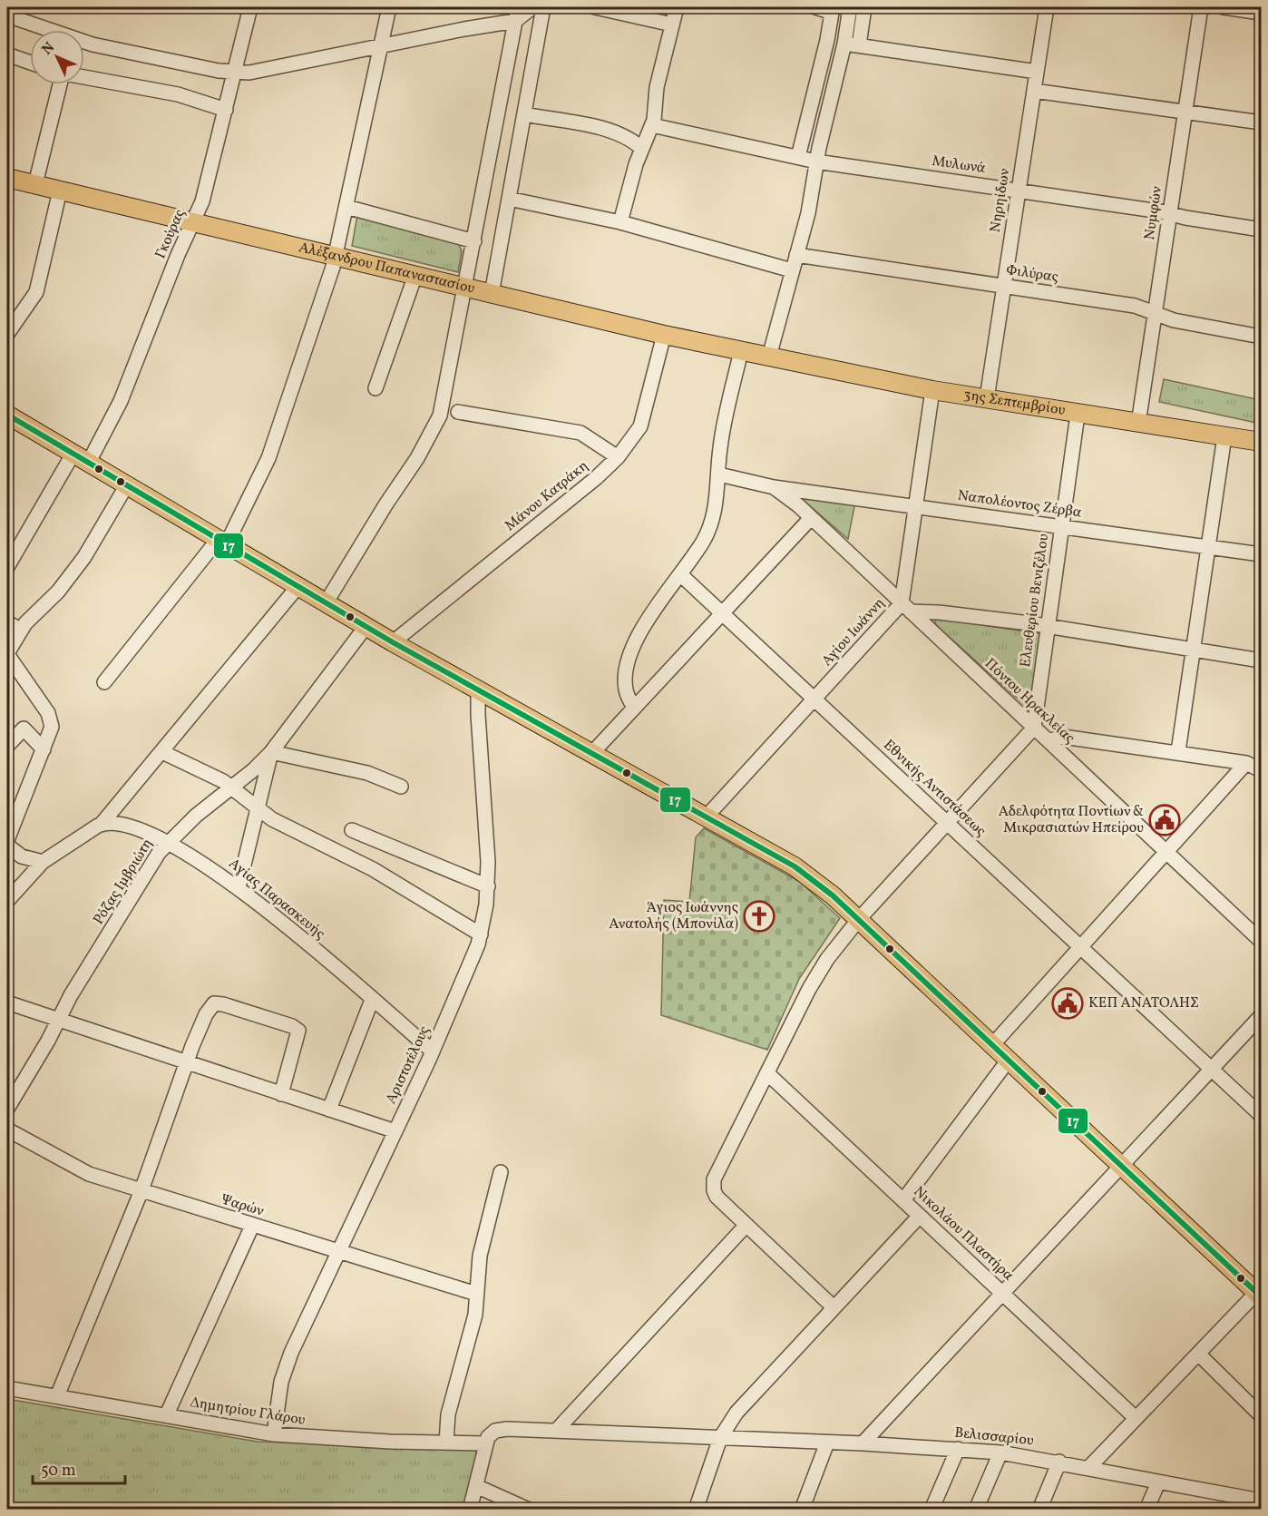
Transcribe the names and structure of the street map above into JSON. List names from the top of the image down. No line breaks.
{"streets":{"main road":["Αλέξανδρου Παπαναστασίου","3ης Σεπτεμβρίου"],"street":["Μυλωνά","Νηρηίδων","Νυμφών","Γκούρας","Φιλύρας","Μάνου Κατράκη","Ναπολέοντος Ζέρβα","Ελευθερίου Βενιζέλου","Αγίου Ιωάννη","Πόντου Ηρακλείας","Εθνικής Αντιστάσεως","Ρόζας Ιμβριώτη","Αγίας Παρασκευής","Αριστοτέλους","Ψαρών","Νικολάου Πλαστήρα","Δημητρίου Γλάρου","Βελισσαρίου"]},"crossings":[["Μυλωνά","Νηρηίδων"],["Μυλωνά","Νυμφών"],["Νηρηίδων","Φιλύρας"],["Νηρηίδων","3ης Σεπτεμβρίου"],["Νυμφών","Φιλύρας"],["Νυμφών","3ης Σεπτεμβρίου"],["Γκούρας","Αλέξανδρου Παπαναστασίου"],["Αλέξανδρου Παπαναστασίου","3ης Σεπτεμβρίου"],["Αλέξανδρου Παπαναστασίου","Μάνου Κατράκη"],["3ης Σεπτεμβρίου","Ελευθερίου Βενιζέλου"],["3ης Σεπτεμβρίου","Αγίου Ιωάννη"],["Ναπολέοντος Ζέρβα","Ελευθερίου Βενιζέλου"],["Ναπολέοντος Ζέρβα","Αγίου Ιωάννη"],["Ναπολέοντος Ζέρβα","Πόντου Ηρακλείας"],["Ελευθερίου Βενιζέλου","Πόντου Ηρακλείας"],["Αγίου Ιωάννη","Πόντου Ηρακλείας"],["Αγίου Ιωάννη","Εθνικής Αντιστάσεως"],["Ρόζας Ιμβριώτη","Αγίας Παρασκευής"],["Αγίας Παρασκευής","Αριστοτέλους"],["Αριστοτέλους","Ψαρών"],["Αριστοτέλους","Δημητρίου Γλάρου"],["Δημητρίου Γλάρου","Βελισσαρίου"]],"places":{"public building":["Αδελφότητα Ποντίων & Μικρασιατών Ηπείρου","ΚΕΠ ΑΝΑΤΟΛΗΣ"],"church":["Άγιος Ιωάννης Ανατολής (Μπονίλα)"]},"lines":["transit line 17"],"scale_bar":"50 m","north":"top left"}
